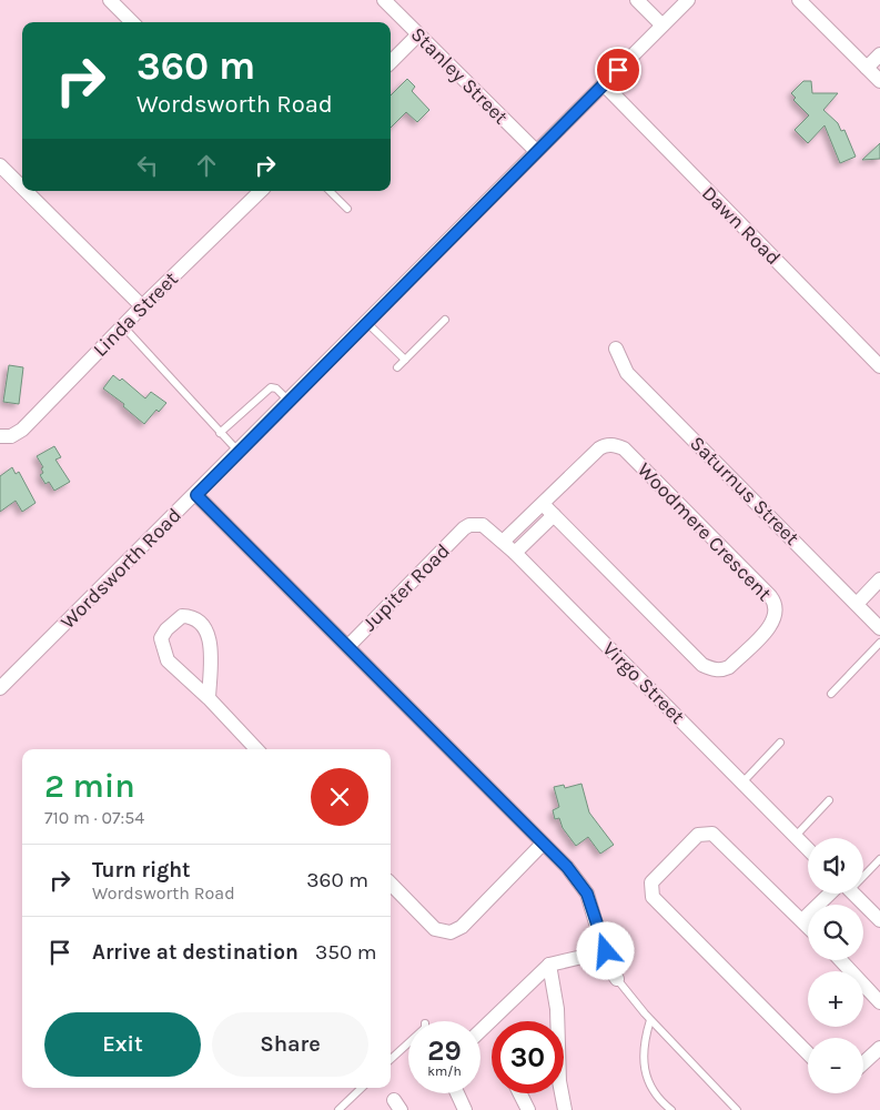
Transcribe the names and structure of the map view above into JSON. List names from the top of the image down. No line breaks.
{"streets":{"street":["Stanley Street","Dawn Road","Linda Street","Saturnus Street","Woodmere Crescent","Wordsworth Road","Jupiter Road","Virgo Street"]},"crossings":[["Stanley Street","Wordsworth Road"],["Dawn Road","Wordsworth Road"],["Woodmere Crescent","Virgo Street"],["Jupiter Road","Virgo Street"]],"page":{"turn":["360 m","Wordsworth Road"],"heading":["2 min","710 m · 07:54"],"map_buttons":["+","−"],"list":[{"name":"Turn right","note":"Wordsworth Road","value":"360 m"},{"name":"Arrive at destination","value":"350 m"}],"buttons":["Exit","Share"],"speed":"29 km/h","limit":"30"}}
